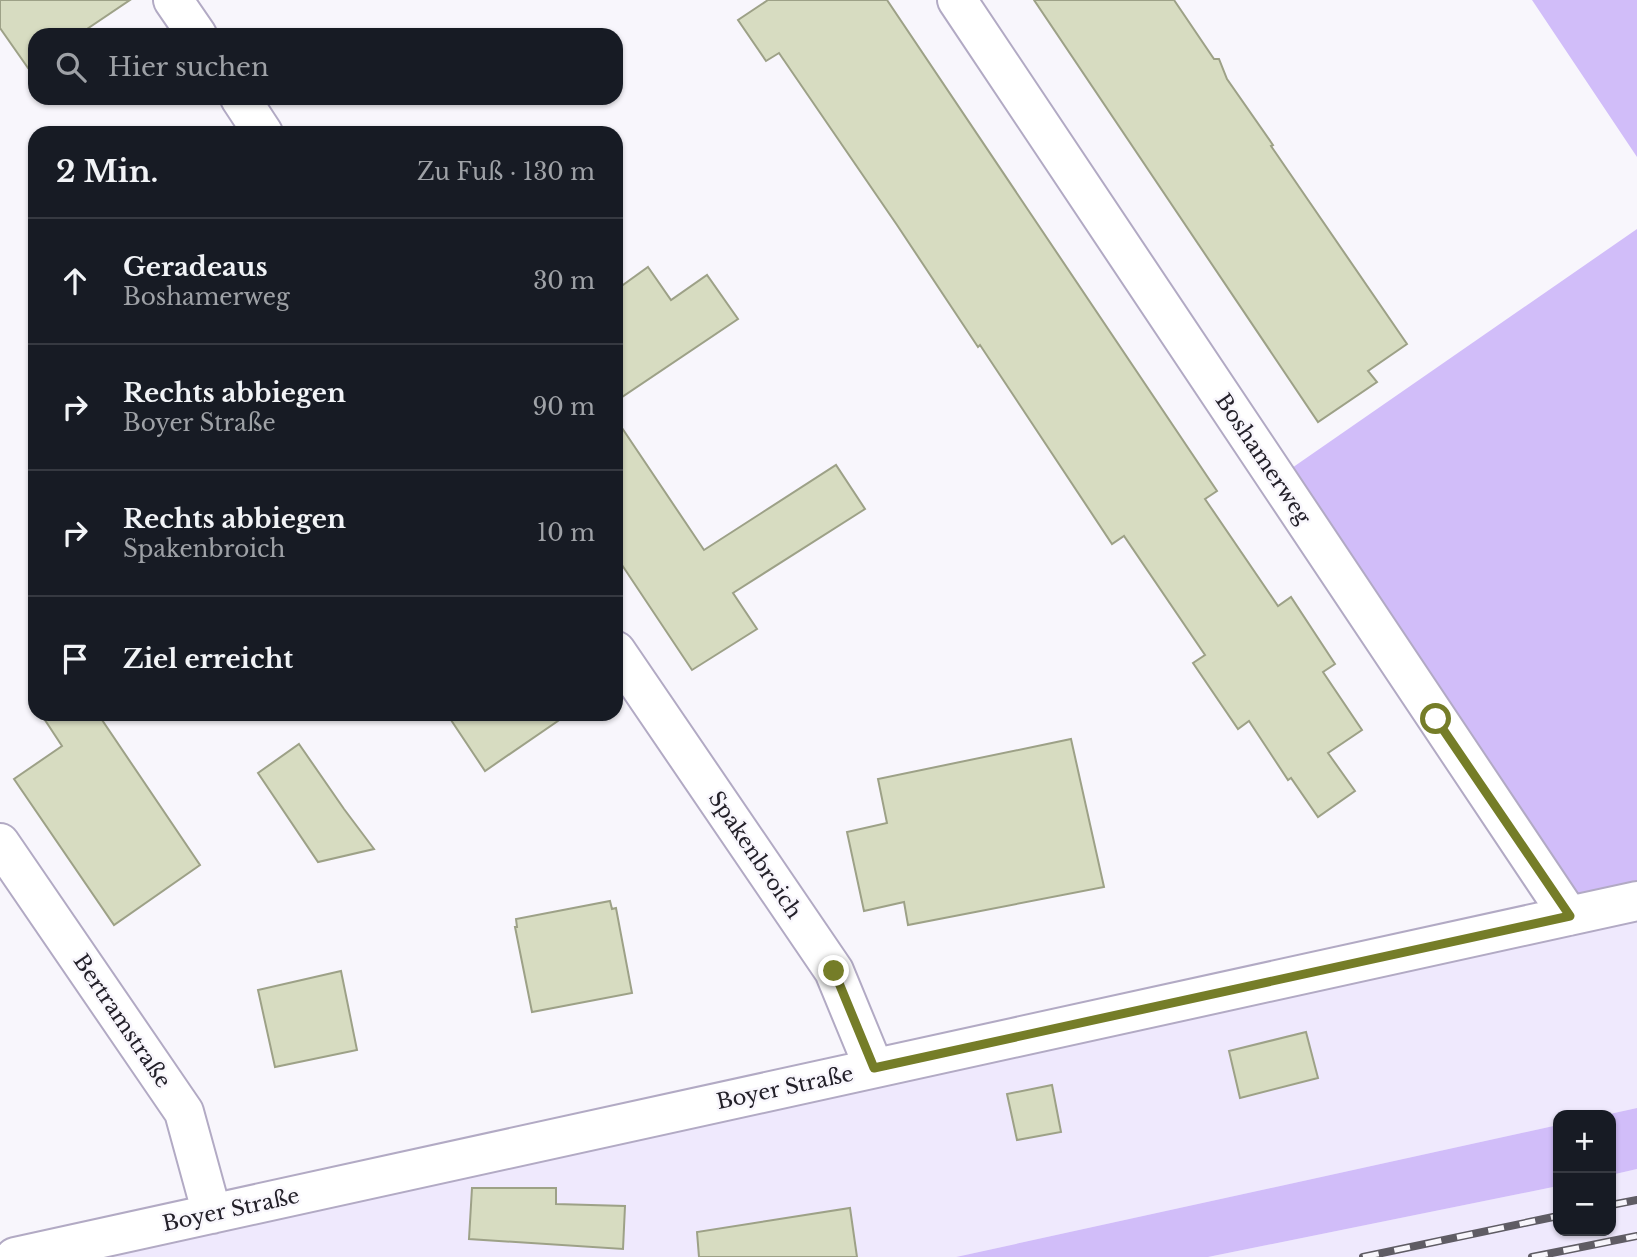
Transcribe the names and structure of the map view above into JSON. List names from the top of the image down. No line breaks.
{"streets":{"street":["Boshamerweg","Spakenbroich","Bertramstraße","Boyer Straße"]},"crossings":[["Boshamerweg","Boyer Straße"],["Spakenbroich","Boyer Straße"],["Bertramstraße","Boyer Straße"]],"page":{"search":"Hier suchen","heading":["2 Min.","Zu Fuß · 130 m"],"list":[["Geradeaus","Boshamerweg","30 m"],["Rechts abbiegen","Boyer Straße","90 m"],["Rechts abbiegen","Spakenbroich","10 m"],"Ziel erreicht"],"map_buttons":["+","−"]}}
